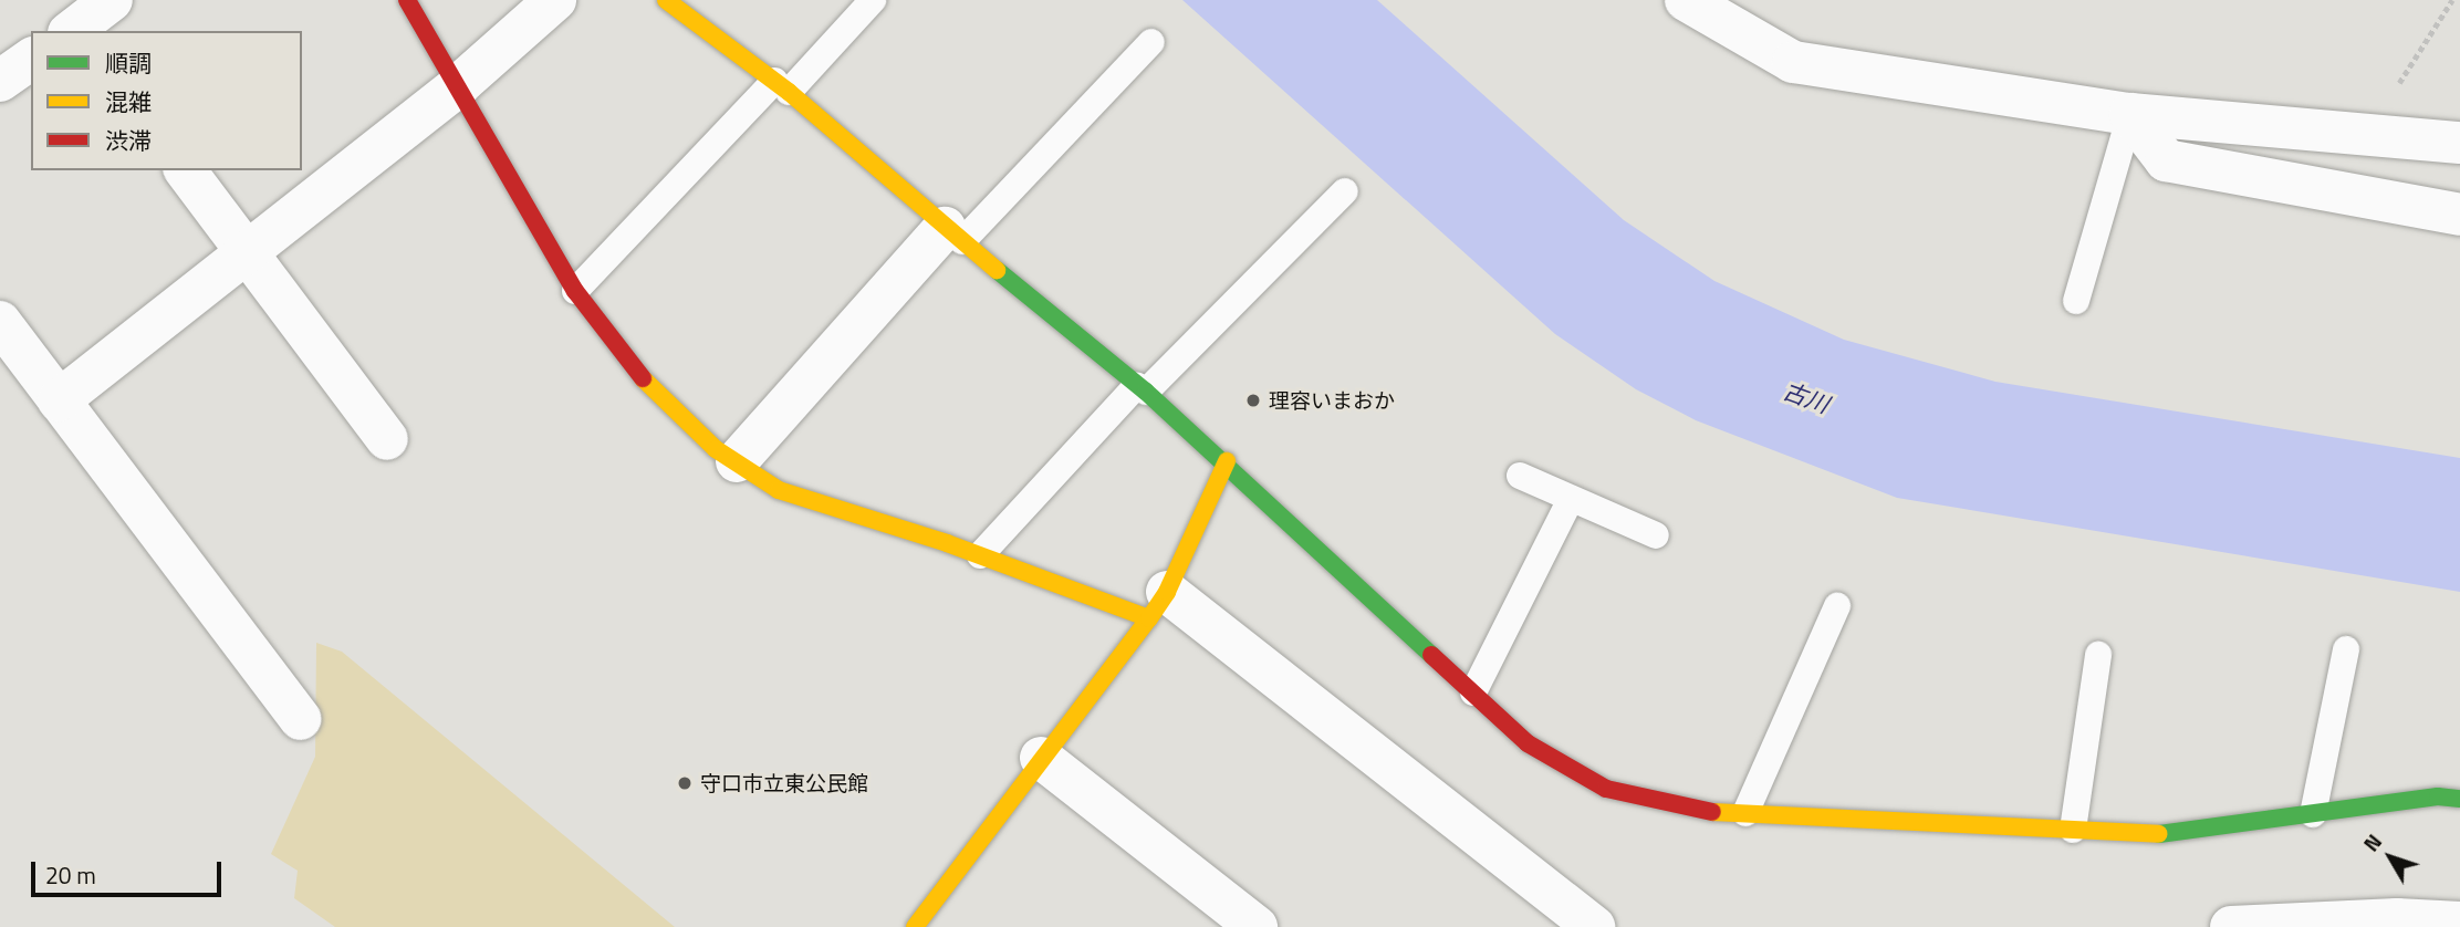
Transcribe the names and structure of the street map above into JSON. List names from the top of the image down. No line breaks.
{"water":["古川"],"places":["理容いまおか","守口市立東公民館"],"legend":["順調","混雑","渋滞"],"scale_bar":"20 m","north":"top left"}
